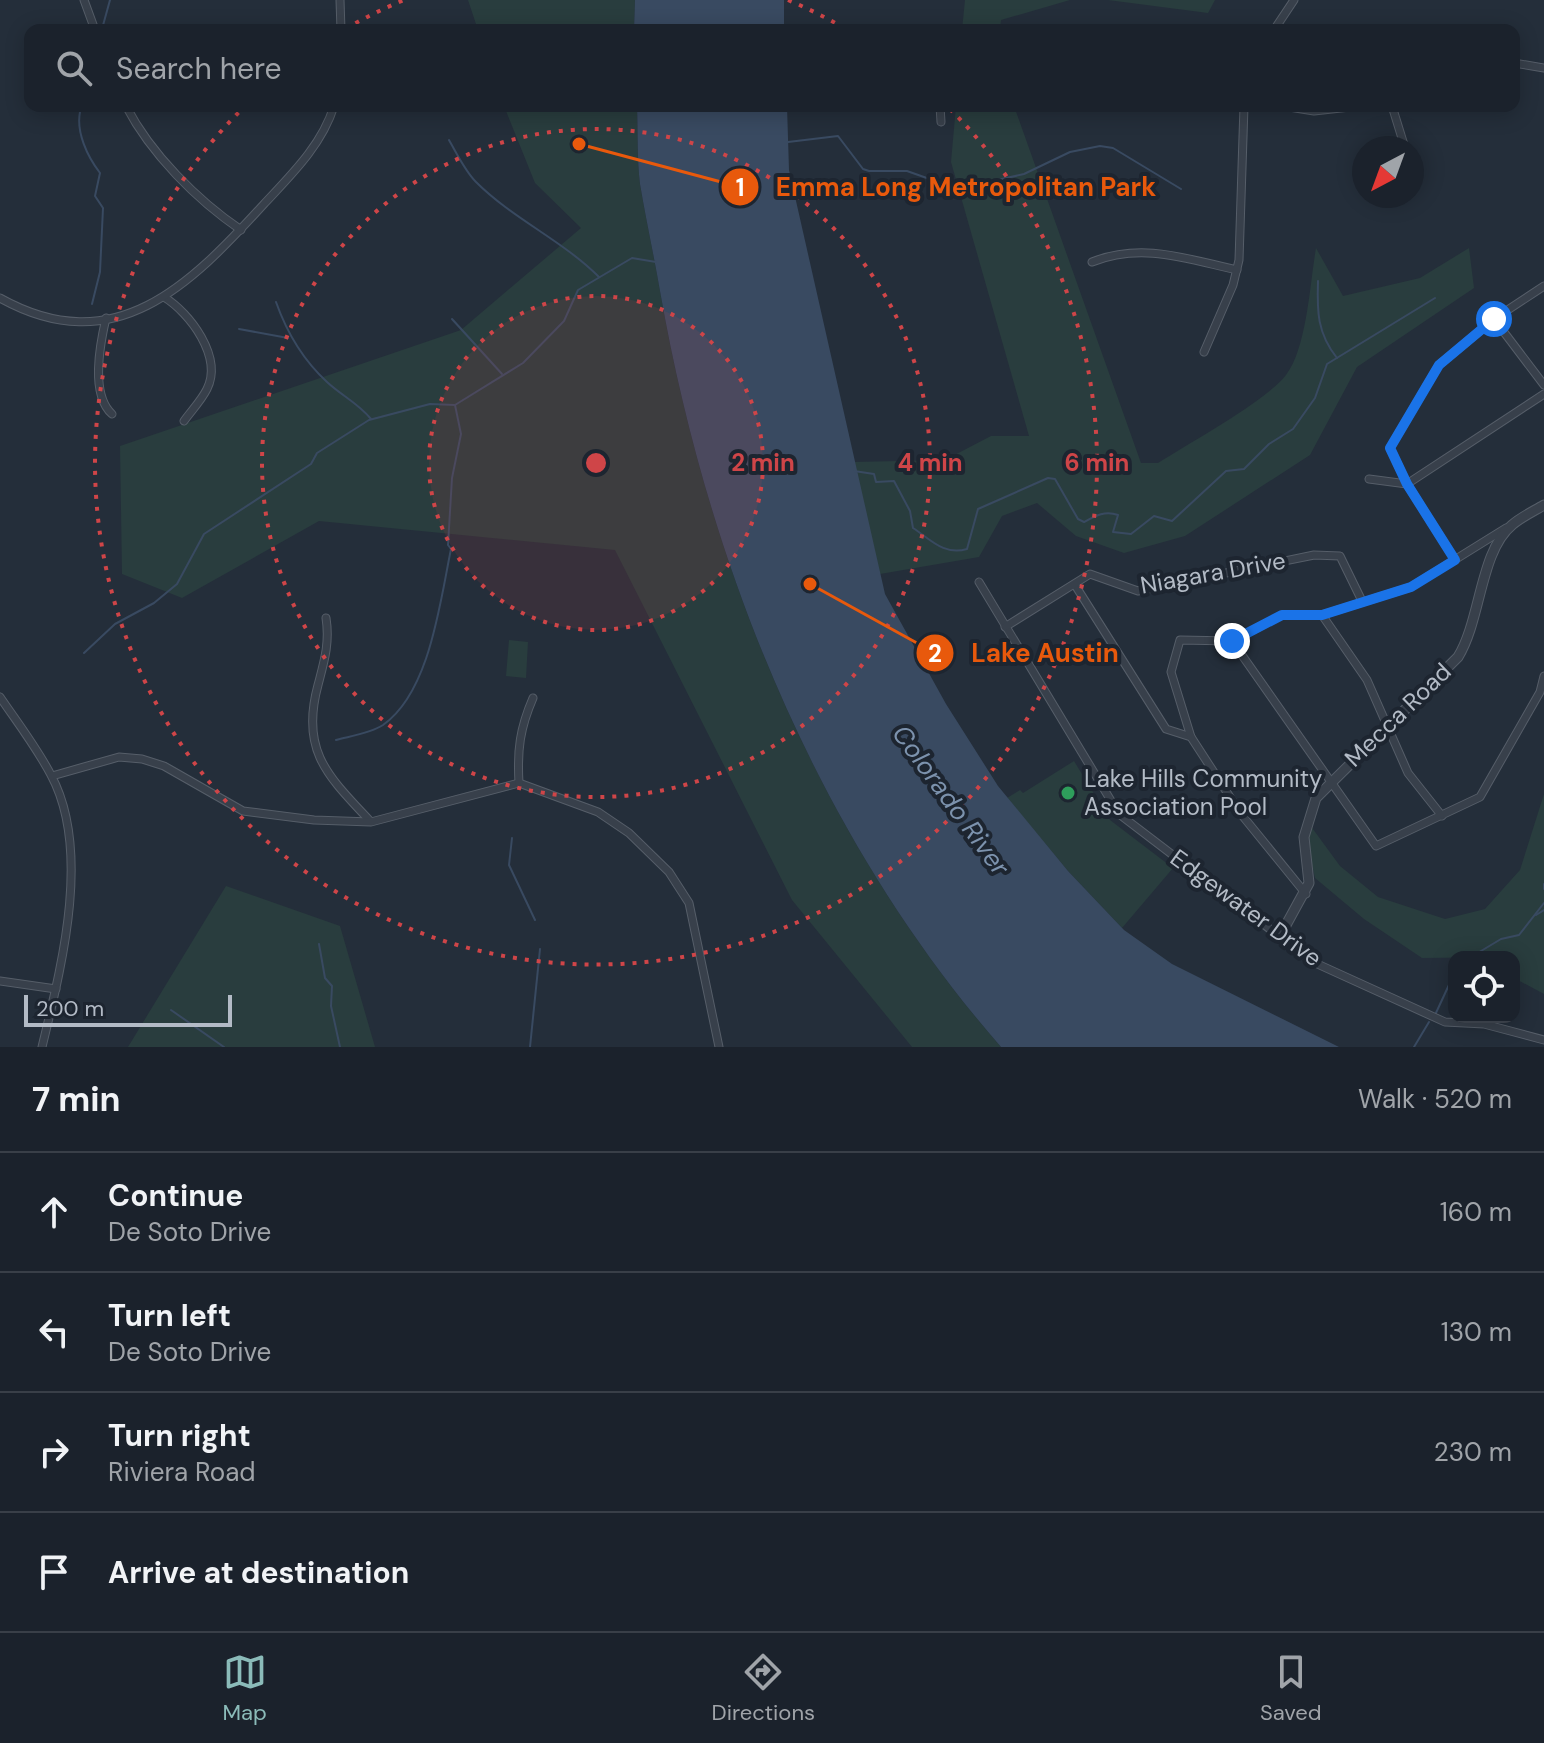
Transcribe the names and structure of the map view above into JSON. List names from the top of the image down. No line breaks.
{"streets":{"street":["Niagara Drive","Mecca Road","Edgewater Drive"]},"crossings":[["Niagara Drive","Edgewater Drive"]],"water":["Colorado River"],"places":["Emma Long Metropolitan Park","Lake Austin","Lake Hills Community Association Pool"],"scale_bar":"200 m","north":"bottom left","page":{"search":"Search here","scale":"200 m","heading":["7 min","Walk · 520 m"],"list":[["Continue","De Soto Drive","160 m"],["Turn left","De Soto Drive","130 m"],["Turn right","Riviera Road","230 m"],"Arrive at destination"],"nav":["Map","Directions","Saved"]},"rings":["2 min","4 min","6 min"]}
